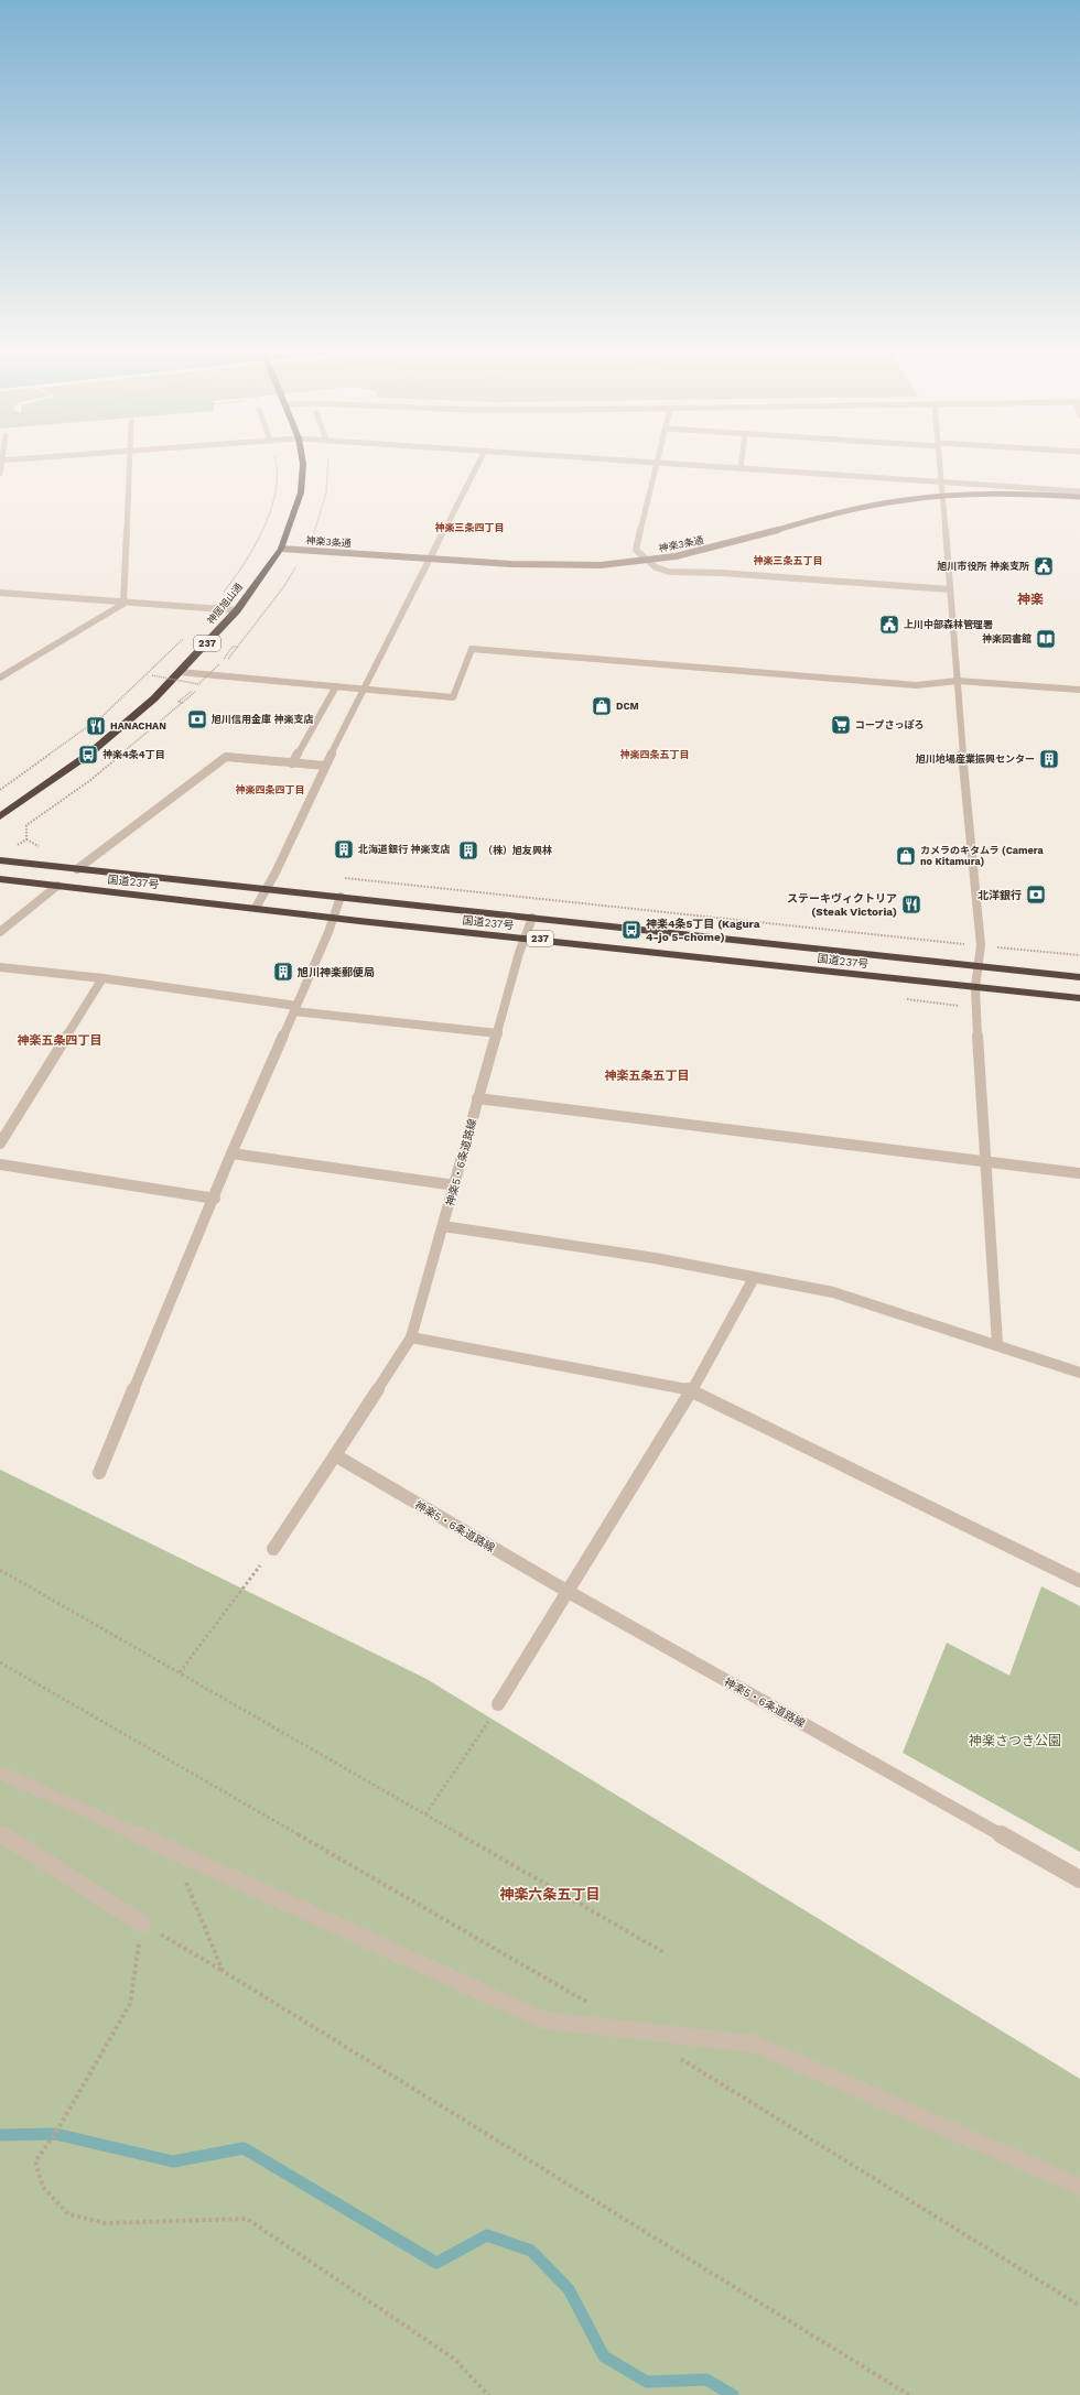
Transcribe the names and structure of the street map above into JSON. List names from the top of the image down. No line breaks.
{"streets":{"highway":["神居旭山通","237","国道237号"],"street":["神楽3条通","神楽5・6条道路線"]},"crossings":[["神楽3条通","神居旭山通"],["国道237号","神楽5・6条道路線"]],"districts":["神楽三条四丁目","神楽三条五丁目","神楽","神楽四条五丁目","神楽四条四丁目","神楽五条四丁目","神楽五条五丁目","神楽六条五丁目"],"parks":["神楽さつき公園"],"places":{"public building":["旭川市役所 神楽支所","上川中部森林管理署"],"library":["神楽図書館"],"shop":["DCM","カメラのキタムラ (Camera no Kitamura)"],"bank":["旭川信用金庫 神楽支店","北洋銀行"],"supermarket":["コープさっぽろ"],"restaurant":["HANACHAN","ステーキヴィクトリア (Steak Victoria)"],"bus stop":["神楽4条4丁目","神楽4条5丁目 (Kagura 4-jo 5-chome)"],"building":["旭川地場産業振興センター","北海道銀行 神楽支店","（株）旭友興林","旭川神楽郵便局"]}}
